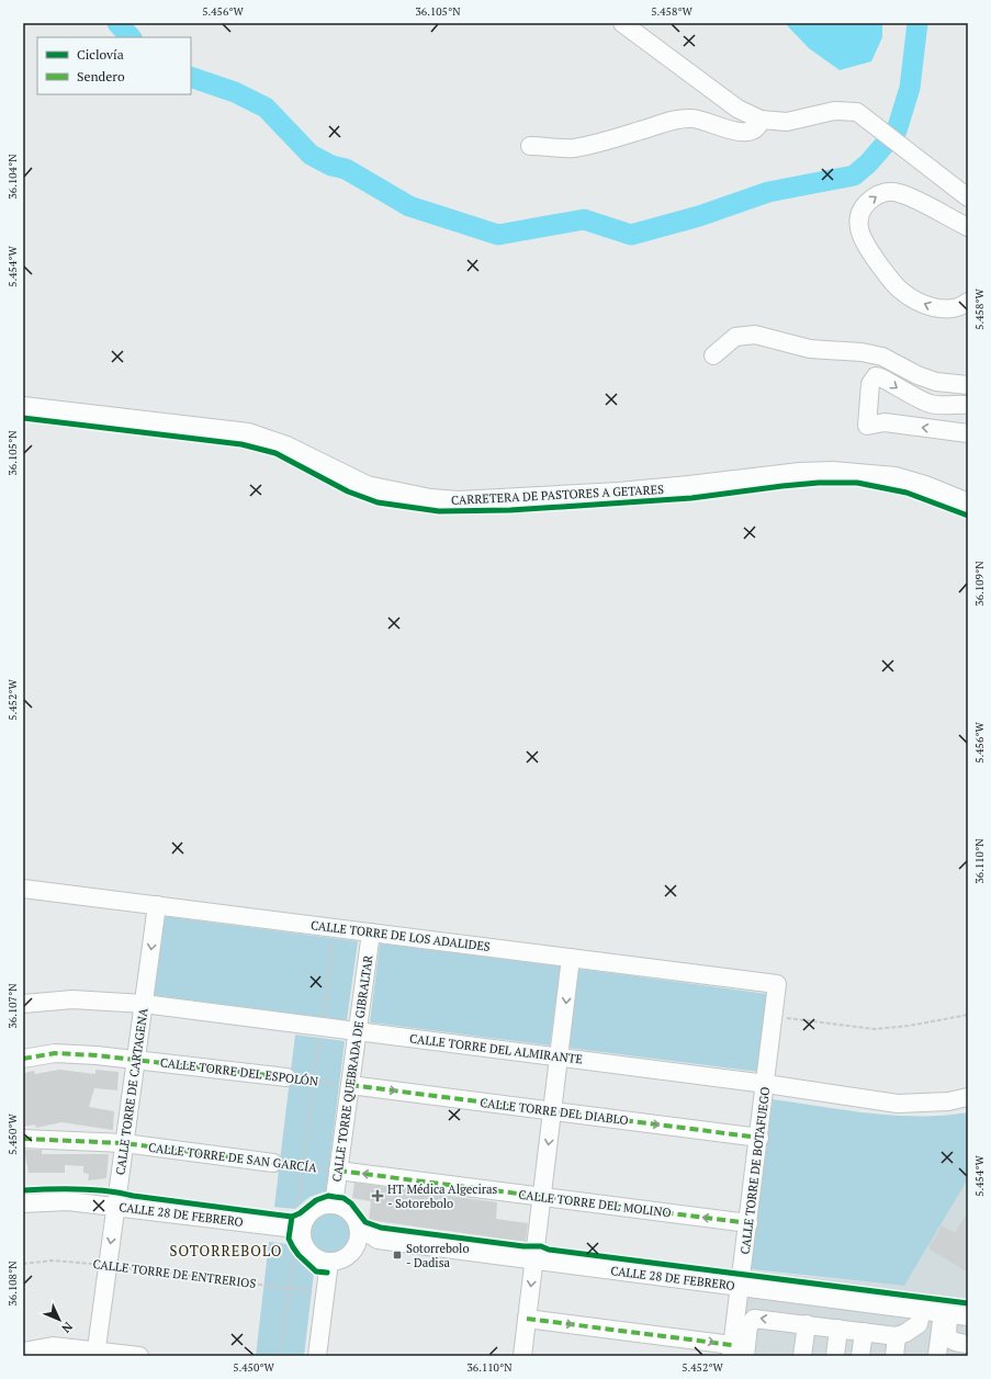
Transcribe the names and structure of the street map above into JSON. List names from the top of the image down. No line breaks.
{"streets":{"main road":["CARRETERA DE PASTORES A GETARES"],"street":["CALLE TORRE DE LOS ADALIDES","CALLE TORRE DEL ALMIRANTE","CALLE TORRE QUEBRADA DE GIBRALTAR","CALLE TORRE DEL ESPOLÓN","CALLE TORRE DE CARTAGENA","CALLE TORRE DEL DIABLO","CALLE TORRE DE SAN GARCÍA","CALLE TORRE DE BOTAFUEGO","CALLE TORRE DEL MOLINO","CALLE 28 DE FEBRERO"],"path":["CALLE TORRE DE ENTRERIOS"]},"crossings":[["CALLE TORRE DE LOS ADALIDES","CALLE TORRE QUEBRADA DE GIBRALTAR"],["CALLE TORRE DE LOS ADALIDES","CALLE TORRE DE CARTAGENA"],["CALLE TORRE DE LOS ADALIDES","CALLE TORRE DE BOTAFUEGO"],["CALLE TORRE DEL ALMIRANTE","CALLE TORRE QUEBRADA DE GIBRALTAR"],["CALLE TORRE DEL ALMIRANTE","CALLE TORRE DE CARTAGENA"],["CALLE TORRE DEL ALMIRANTE","CALLE TORRE DE BOTAFUEGO"],["CALLE TORRE QUEBRADA DE GIBRALTAR","CALLE TORRE DEL ESPOLÓN"],["CALLE TORRE QUEBRADA DE GIBRALTAR","CALLE TORRE DEL DIABLO"],["CALLE TORRE QUEBRADA DE GIBRALTAR","CALLE TORRE DE SAN GARCÍA"],["CALLE TORRE QUEBRADA DE GIBRALTAR","CALLE TORRE DEL MOLINO"],["CALLE TORRE QUEBRADA DE GIBRALTAR","CALLE 28 DE FEBRERO"],["CALLE TORRE DEL ESPOLÓN","CALLE TORRE DE CARTAGENA"],["CALLE TORRE DEL ESPOLÓN","CALLE TORRE DEL DIABLO"],["CALLE TORRE DE CARTAGENA","CALLE TORRE DE SAN GARCÍA"],["CALLE TORRE DE CARTAGENA","CALLE 28 DE FEBRERO"],["CALLE TORRE DE CARTAGENA","CALLE TORRE DE ENTRERIOS"],["CALLE TORRE DEL DIABLO","CALLE TORRE DE BOTAFUEGO"],["CALLE TORRE DE SAN GARCÍA","CALLE TORRE DEL MOLINO"],["CALLE TORRE DE BOTAFUEGO","CALLE TORRE DEL MOLINO"],["CALLE TORRE DE BOTAFUEGO","CALLE 28 DE FEBRERO"]],"one_way":["CALLE TORRE DE CARTAGENA","CALLE TORRE DEL DIABLO"],"districts":["SOTORREBOLO"],"places":{"health":["HT Médica Algeciras - Sotorebolo"],"transit":["Sotorrebolo - Dadisa"]},"legend":["Ciclovía","Sendero"],"north":"bottom right","coordinates":["5.456°W","36.105°N","5.458°W","36.104°N","5.454°W","36.109°N","5.452°W","36.110°N","36.107°N","5.450°W","36.108°N"]}
